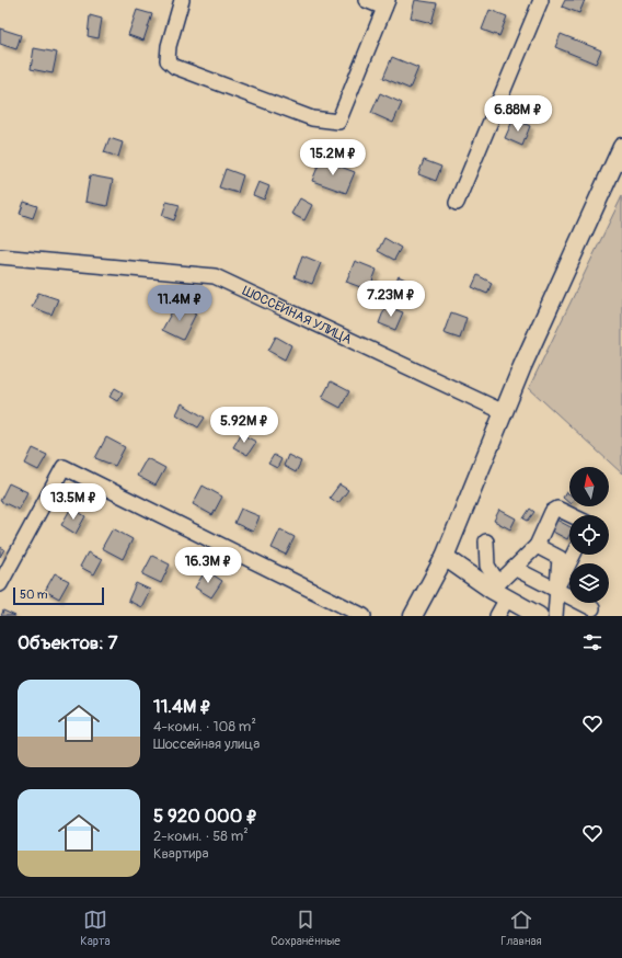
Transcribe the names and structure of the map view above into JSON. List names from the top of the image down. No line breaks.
{"streets":{"street":["ШОССЕЙНАЯ УЛИЦА"]},"scale_bar":"50 m","north":"top","page":{"price":["6.88M ₽","15.2M ₽","7.23M ₽","11.4M ₽","5.92M ₽","13.5M ₽","16.3M ₽"],"scale":"50 m","heading":"Объектов: 7","list":[{"name":"11.4M ₽","note":"4-комн. · 108 m² · Шоссейная улица"},{"name":"5 920 000 ₽","note":"2-комн. · 58 m² · Квартира"}],"tabs":["Карта","Сохранённые","Главная"]}}
